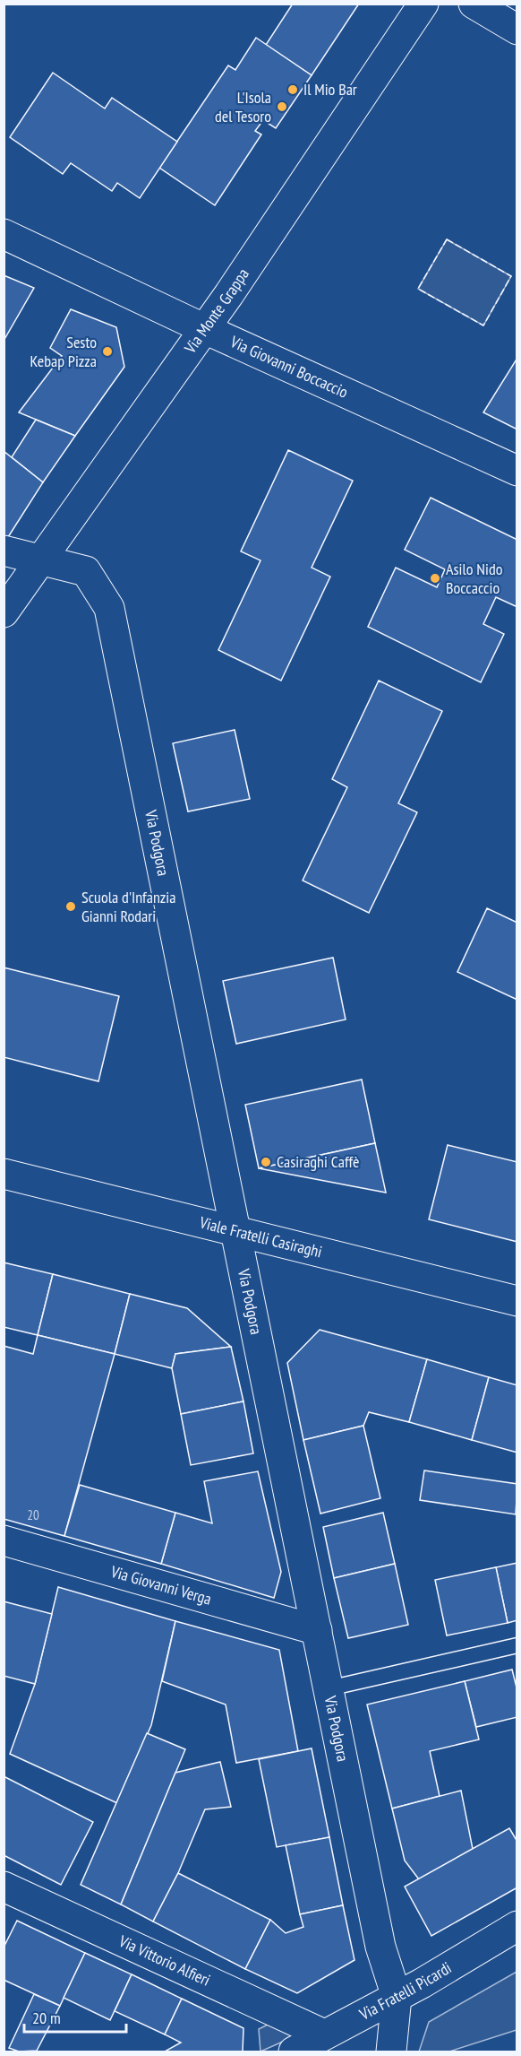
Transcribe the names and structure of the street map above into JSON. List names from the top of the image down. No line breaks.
{"streets":{"street":["Via Monte Grappa","Via Giovanni Boccaccio","Via Podgora","Viale Fratelli Casiraghi","Via Giovanni Verga","Via Vittorio Alfieri","Via Fratelli Picardi"]},"crossings":[["Via Monte Grappa","Via Giovanni Boccaccio"],["Via Monte Grappa","Via Podgora"],["Via Podgora","Viale Fratelli Casiraghi"],["Via Podgora","Via Giovanni Verga"],["Via Podgora","Via Fratelli Picardi"],["Via Vittorio Alfieri","Via Fratelli Picardi"]],"places":["Il Mio Bar","L'Isola del Tesoro","Sesto Kebap Pizza","Asilo Nido Boccaccio","Scuola d'Infanzia Gianni Rodari","Casiraghi Caffè"],"house_numbers":["20"],"scale_bar":"20 m"}
